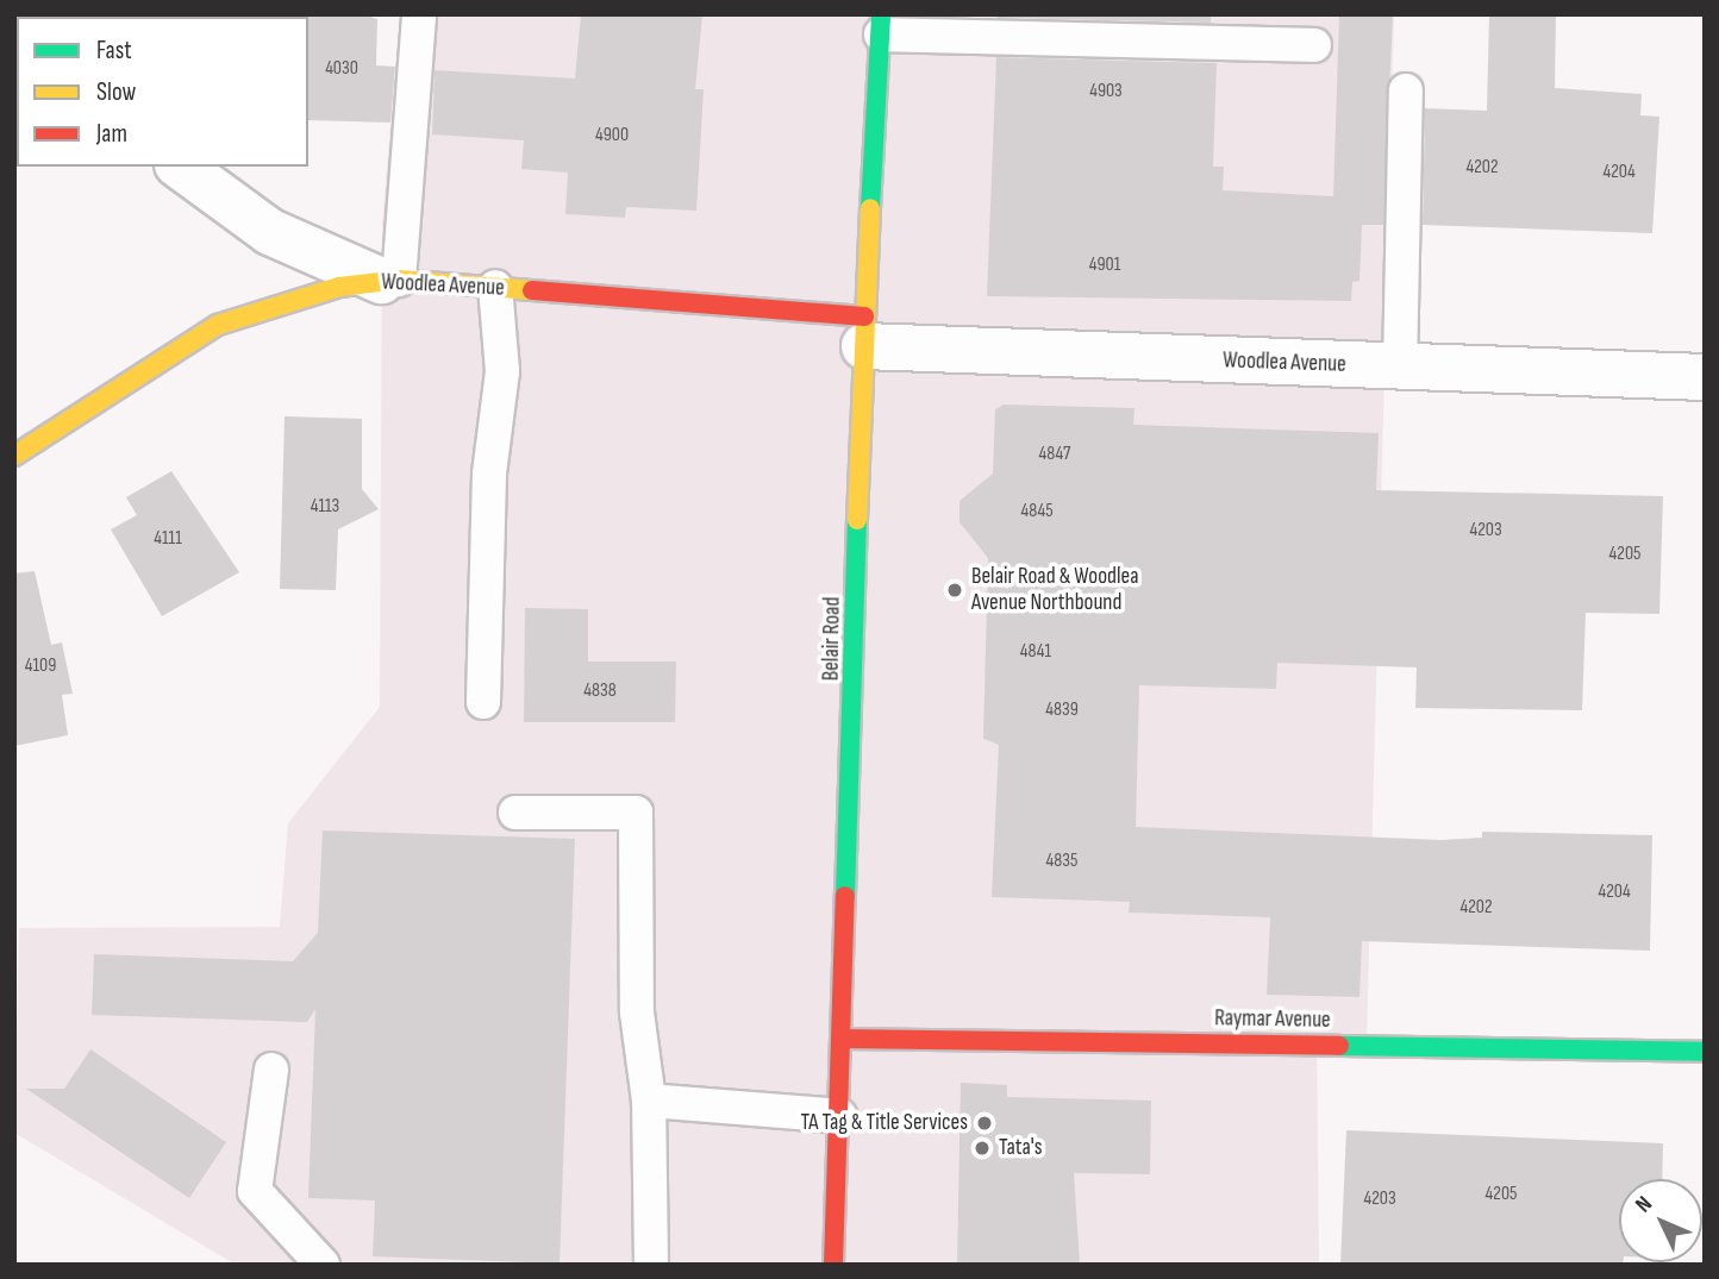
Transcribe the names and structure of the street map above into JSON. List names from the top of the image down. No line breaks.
{"streets":{"street":["Woodlea Avenue","Belair Road","Raymar Avenue"]},"crossings":[["Woodlea Avenue","Belair Road"],["Belair Road","Raymar Avenue"]],"places":["Belair Road & Woodlea Avenue Northbound","TA Tag & Title Services","Tata's"],"house_numbers":["4030","4903","4900","4202","4204","4901","4847","4113","4845","4203","4111","4205","4841","4109","4838","4839","4835","4204","4202","4205","4203"],"legend":["Fast","Slow","Jam"],"north":"top left"}
